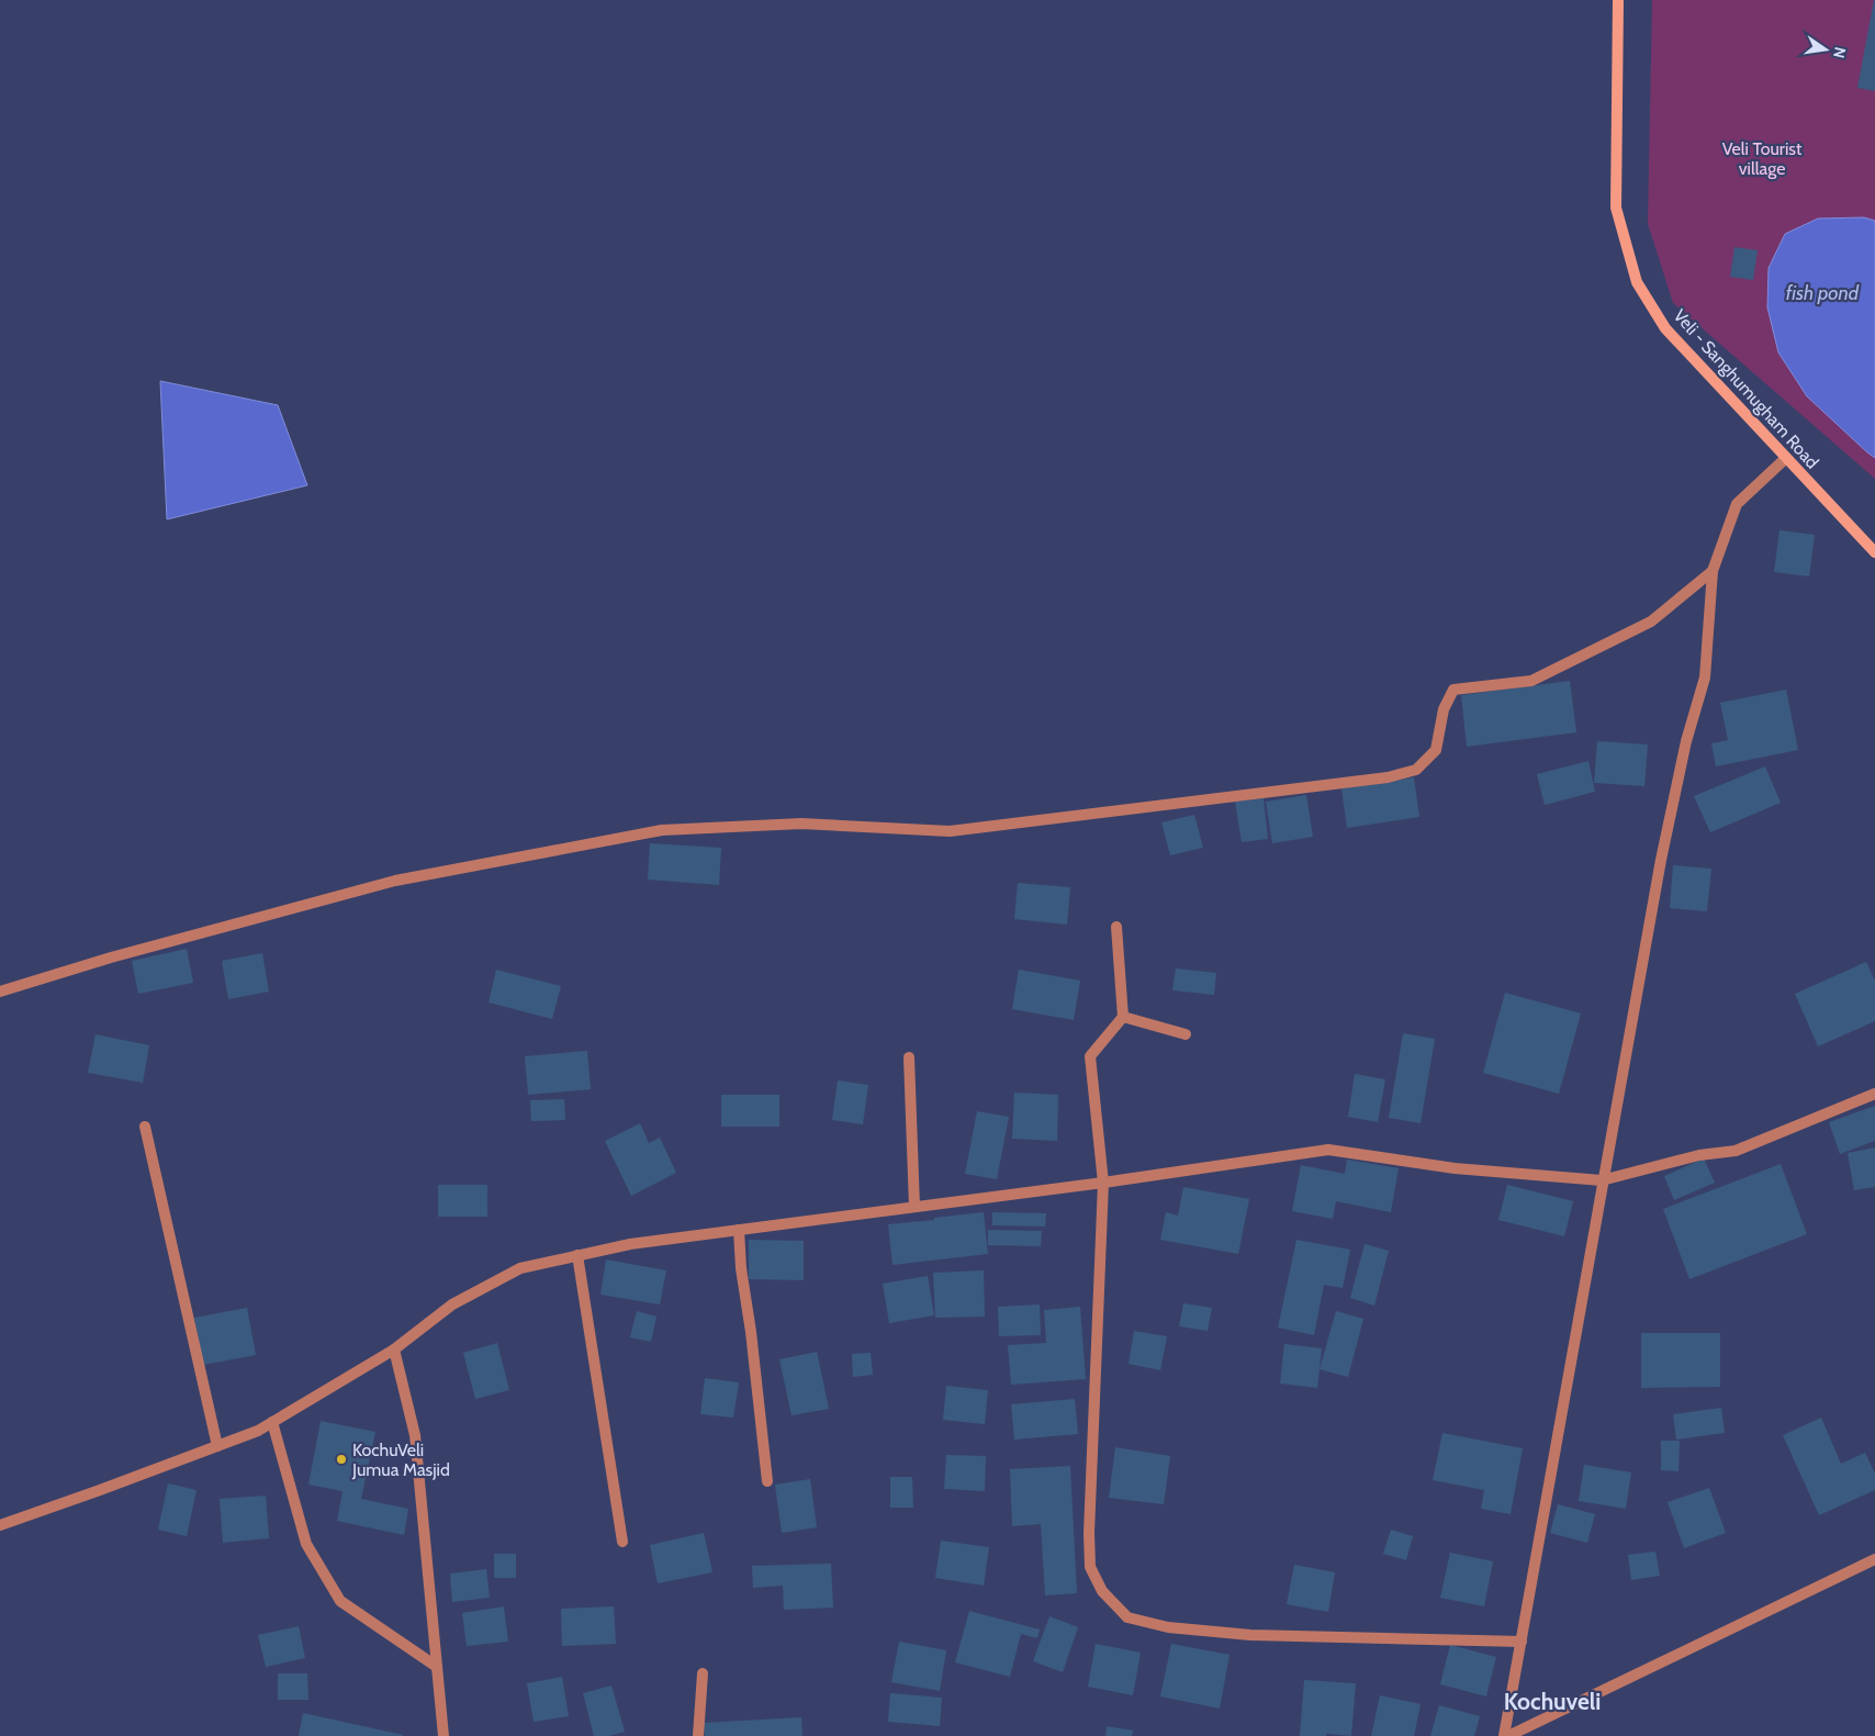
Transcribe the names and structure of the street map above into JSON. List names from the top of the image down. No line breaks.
{"streets":{"main road":["Veli - Sanghumugham Road"]},"districts":["Kochuveli"],"water":["fish pond"],"parks":["Veli Tourist village"],"places":["KochuVeli Jumua Masjid"],"north":"right"}
